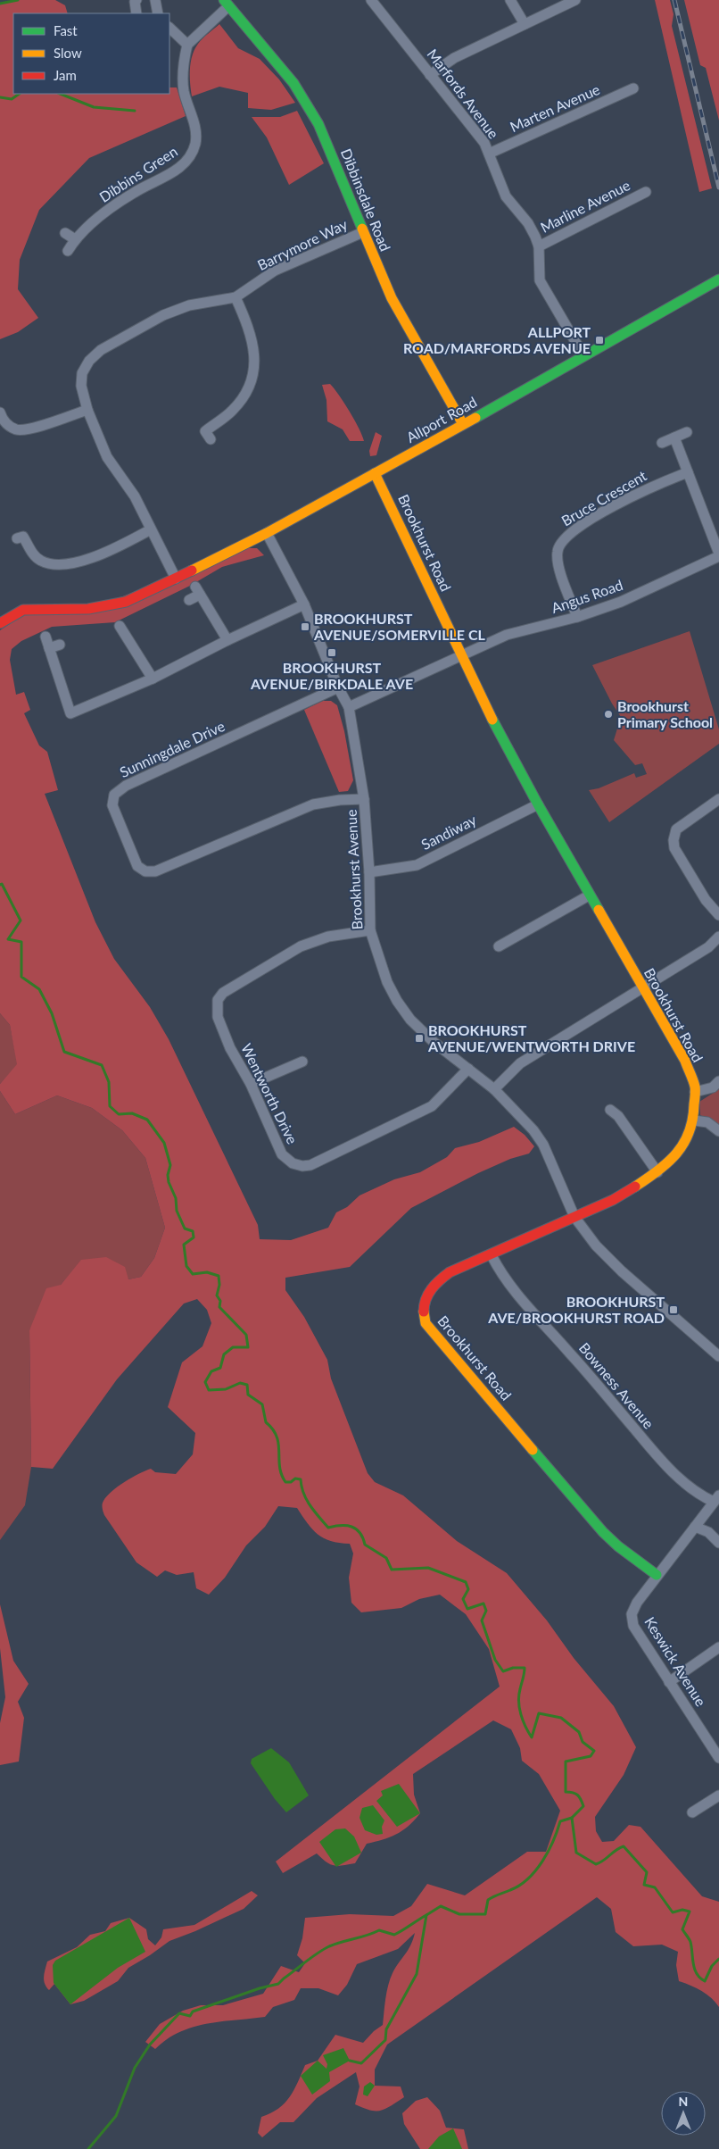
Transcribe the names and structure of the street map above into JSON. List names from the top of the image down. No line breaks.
{"streets":{"street":["Marfords Avenue","Marten Avenue","Dibbins Green","Dibbinsdale Road","Marline Avenue","Barrymore Way","Allport Road","Bruce Crescent","Brookhurst Road","Angus Road","Sunningdale Drive","Sandiway","Brookhurst Avenue","Wentworth Drive","Bowness Avenue","Keswick Avenue"]},"crossings":[["Marfords Avenue","Marten Avenue"],["Marfords Avenue","Marline Avenue"],["Marfords Avenue","Allport Road"],["Dibbinsdale Road","Barrymore Way"],["Dibbinsdale Road","Allport Road"],["Barrymore Way","Allport Road"],["Allport Road","Brookhurst Road"],["Allport Road","Brookhurst Avenue"],["Bruce Crescent","Angus Road"],["Brookhurst Road","Angus Road"],["Brookhurst Road","Sandiway"],["Brookhurst Road","Brookhurst Avenue"],["Brookhurst Road","Bowness Avenue"],["Brookhurst Road","Keswick Avenue"],["Angus Road","Brookhurst Avenue"],["Sunningdale Drive","Brookhurst Avenue"],["Sandiway","Brookhurst Avenue"],["Brookhurst Avenue","Wentworth Drive"],["Bowness Avenue","Keswick Avenue"]],"places":{"transit":["ALLPORT ROAD/MARFORDS AVENUE","BROOKHURST AVENUE/SOMERVILLE CL","BROOKHURST AVENUE/BIRKDALE AVE","BROOKHURST AVENUE/WENTWORTH DRIVE","BROOKHURST AVE/BROOKHURST ROAD"],"other":["Brookhurst Primary School"]},"legend":["Fast","Slow","Jam"],"north":"top"}
